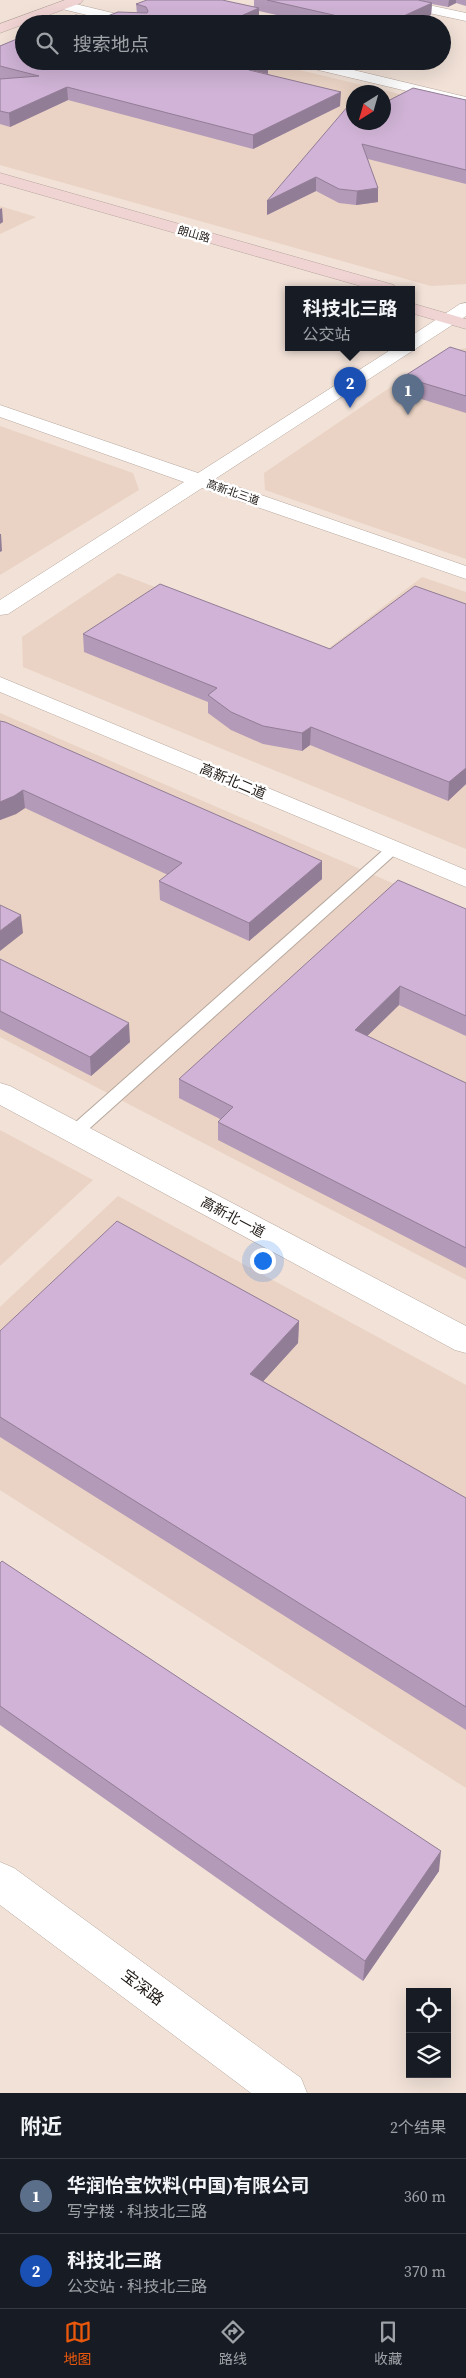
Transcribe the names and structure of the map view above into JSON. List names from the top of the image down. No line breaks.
{"streets":{"main road":["朗山路"],"street":["高新北三道","高新北二道","高新北一道","宝深路"]},"north":"bottom left","page":{"search":"搜索地点","popup":["科技北三路","公交站"],"pins":["2","1"],"heading":["附近","2个结果"],"list":[{"mark":"1","name":"华润怡宝饮料(中国)有限公司","note":"写字楼 · 科技北三路","value":"360 m"},{"mark":"2","name":"科技北三路","note":"公交站 · 科技北三路","value":"370 m"}],"nav":["地图","路线","收藏"]}}
